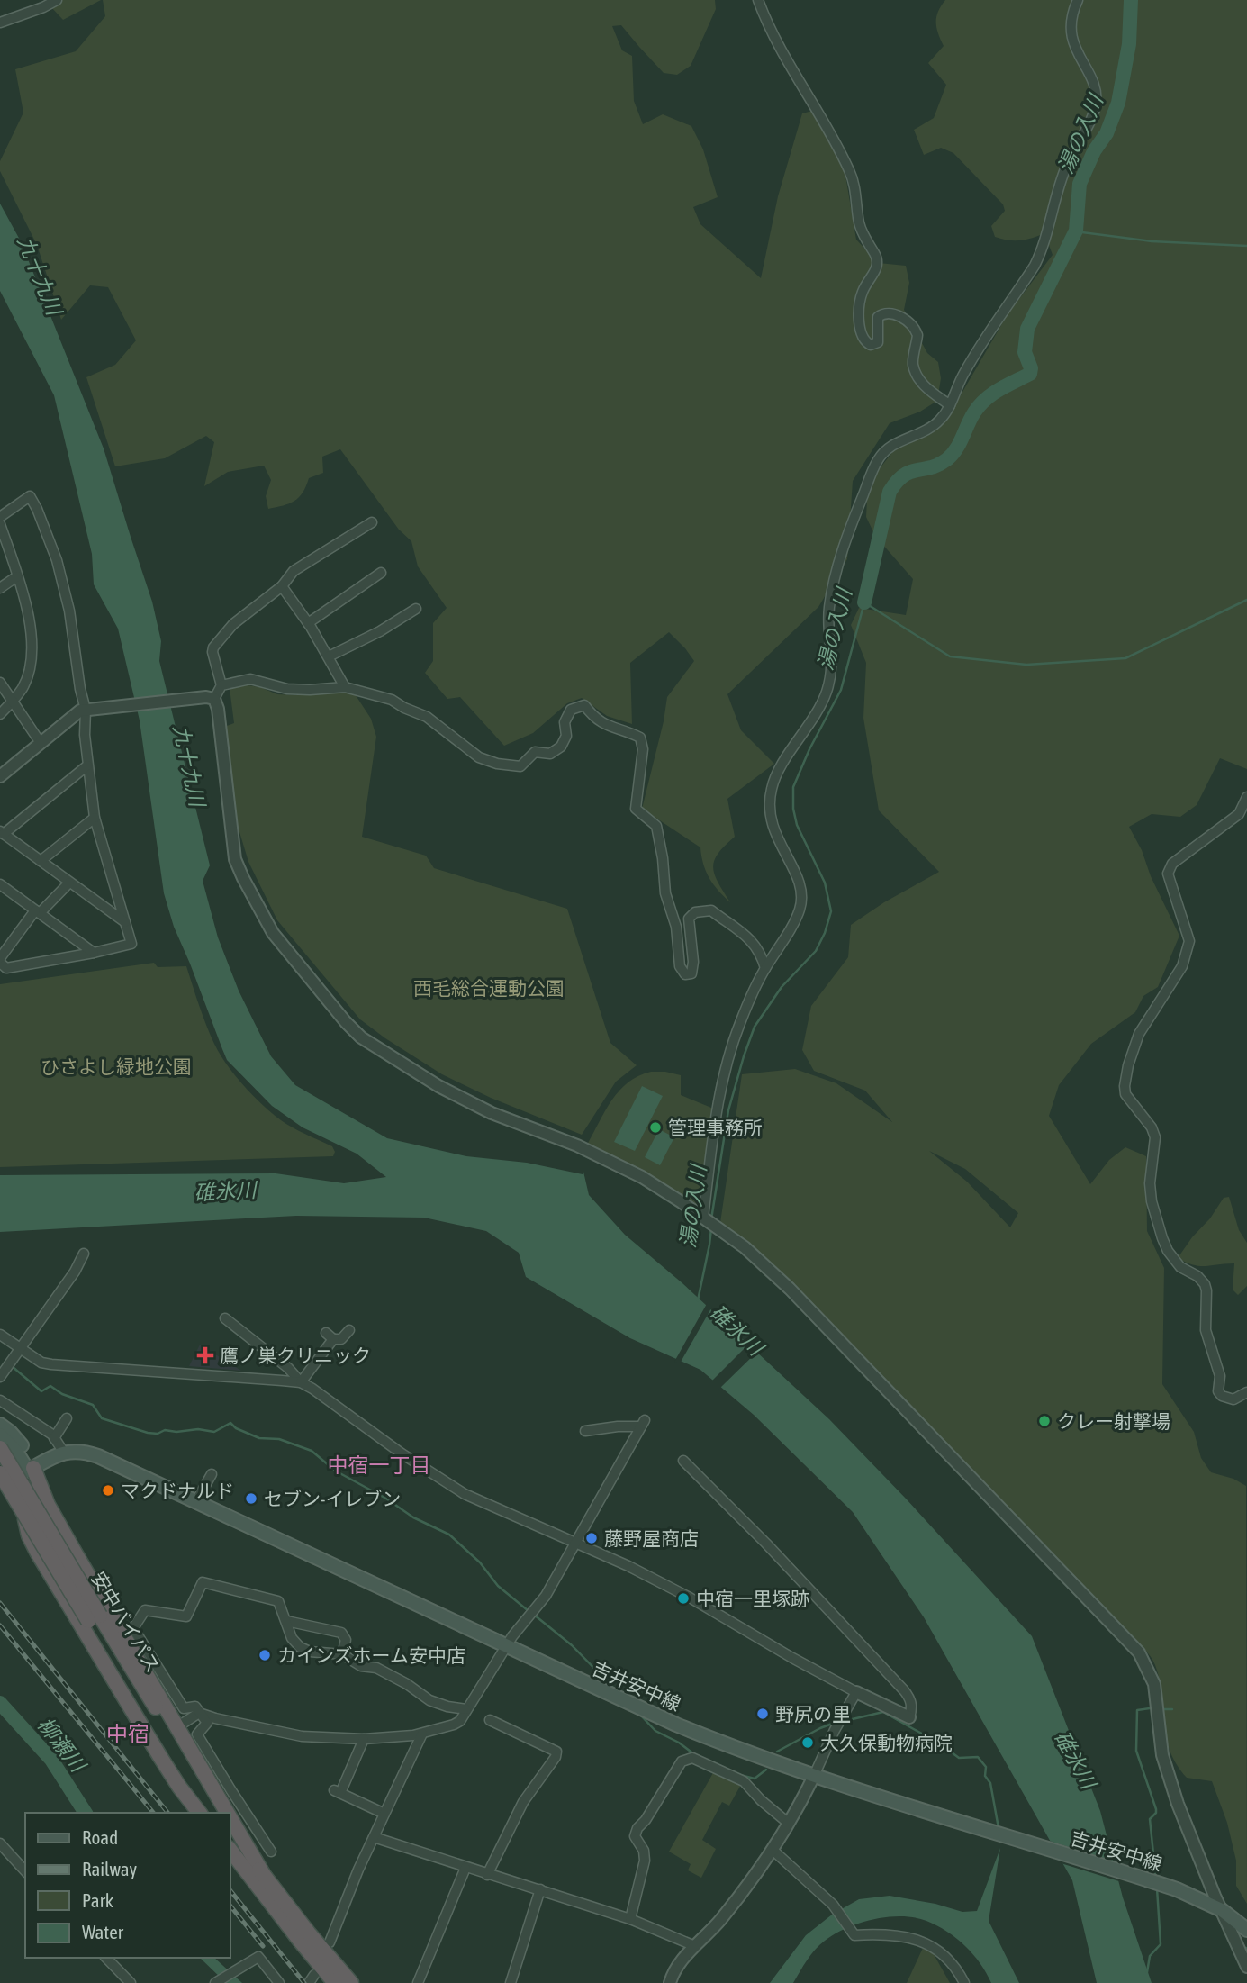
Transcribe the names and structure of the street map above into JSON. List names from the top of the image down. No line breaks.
{"streets":{"highway":["安中バイパス"],"main road":["吉井安中線"]},"districts":["中宿一丁目","中宿"],"water":["湯の入川","九十九川","碓氷川","柳瀬川"],"parks":["西毛総合運動公園","ひさよし緑地公園"],"places":{"other":["管理事務所","クレー射撃場","マクドナルド","セブン-イレブン","藤野屋商店","中宿一里塚跡","カインズホーム安中店","野尻の里","大久保動物病院"],"health":["鷹ノ巣クリニック"]},"legend":["Road","Railway","Park","Water"]}
